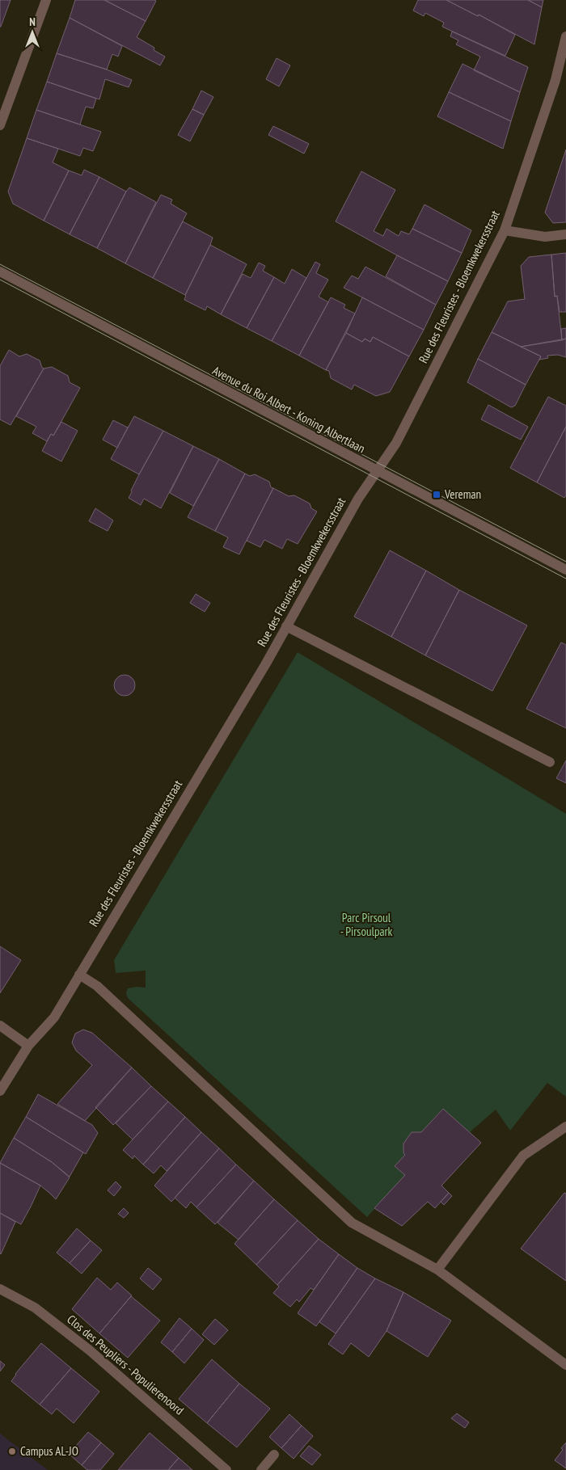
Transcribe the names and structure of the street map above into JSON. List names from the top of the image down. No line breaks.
{"streets":{"street":["Rue des Fleuristes - Bloemkwekersstraat","Avenue du Roi Albert - Koning Albertlaan","Clos des Peupliers - Populierenoord"]},"crossings":[["Rue des Fleuristes - Bloemkwekersstraat","Avenue du Roi Albert - Koning Albertlaan"]],"parks":["Parc Pirsoul - Pirsoulpark"],"places":{"transit":["Vereman"],"other":["Campus AL-JO"]},"north":"top"}
